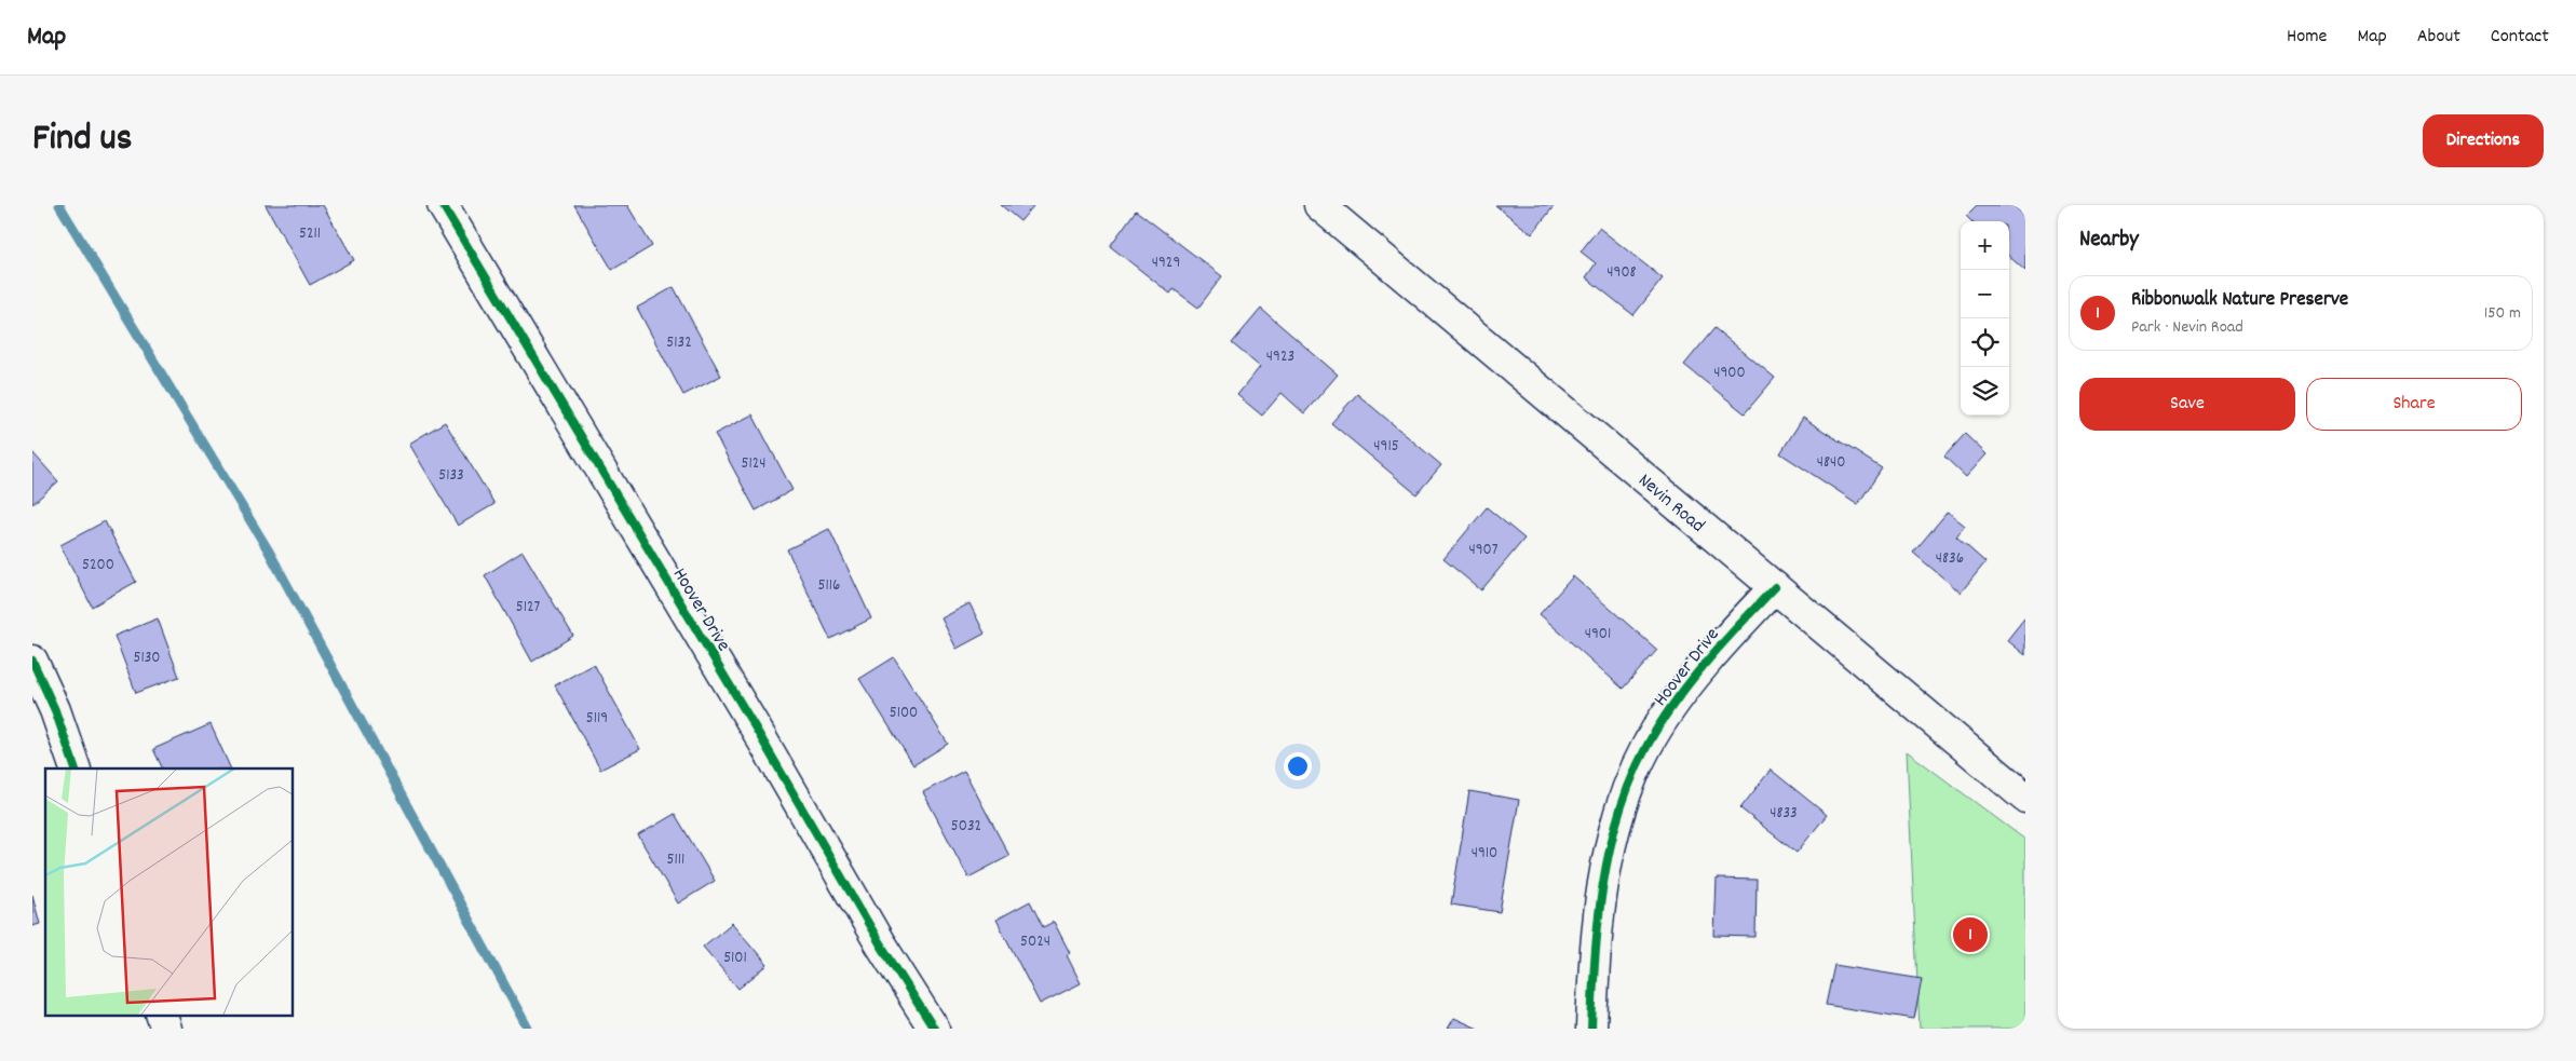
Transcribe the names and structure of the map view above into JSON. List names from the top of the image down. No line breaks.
{"streets":{"street":["Nevin Road","Hoover Drive"]},"crossings":[["Nevin Road","Hoover Drive"]],"house_numbers":["5211","4929","4908","5132","4923","4900","4915","4840","5124","5133","4907","4836","5200","5116","5127","4901","5130","5100","5119","4833","5032","4910","5111","5024","5101"],"page":{"header":"Map","nav":["Home","Map","About","Contact"],"title":"Find us","buttons":["Directions",["Save","Share"]],"heading":"Nearby","map_buttons":["+","−"],"list":[{"mark":"1","name":"Ribbonwalk Nature Preserve","note":"Park · Nevin Road","value":"150 m"}],"pins":"1"}}
